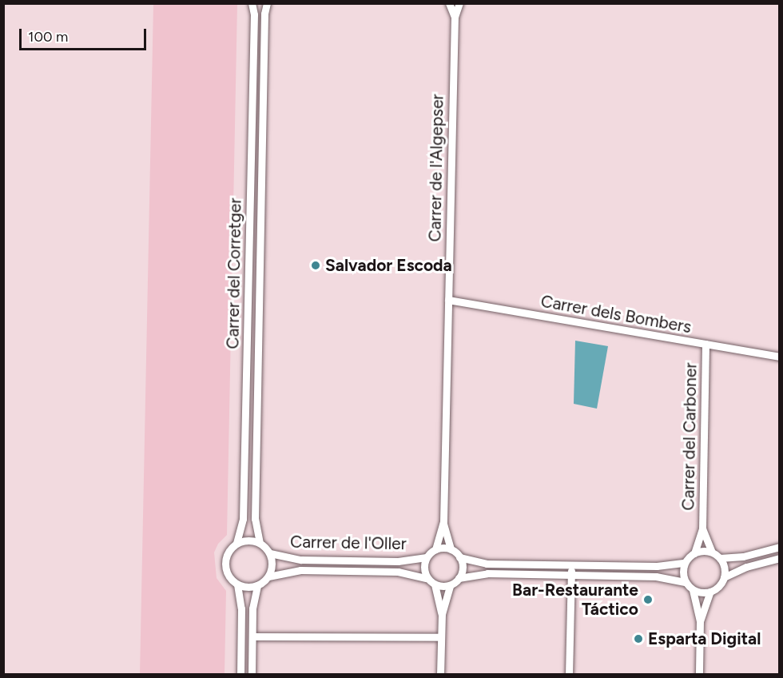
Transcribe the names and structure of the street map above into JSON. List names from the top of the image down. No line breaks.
{"streets":{"street":["Carrer de l'Algepser","Carrer del Corretger","Carrer dels Bombers","Carrer del Carboner","Carrer de l'Oller"]},"crossings":[["Carrer de l'Algepser","Carrer dels Bombers"],["Carrer del Corretger","Carrer de l'Oller"],["Carrer dels Bombers","Carrer del Carboner"]],"places":["Salvador Escoda","Bar-Restaurante Táctico","Esparta Digital"],"scale_bar":"100 m"}
